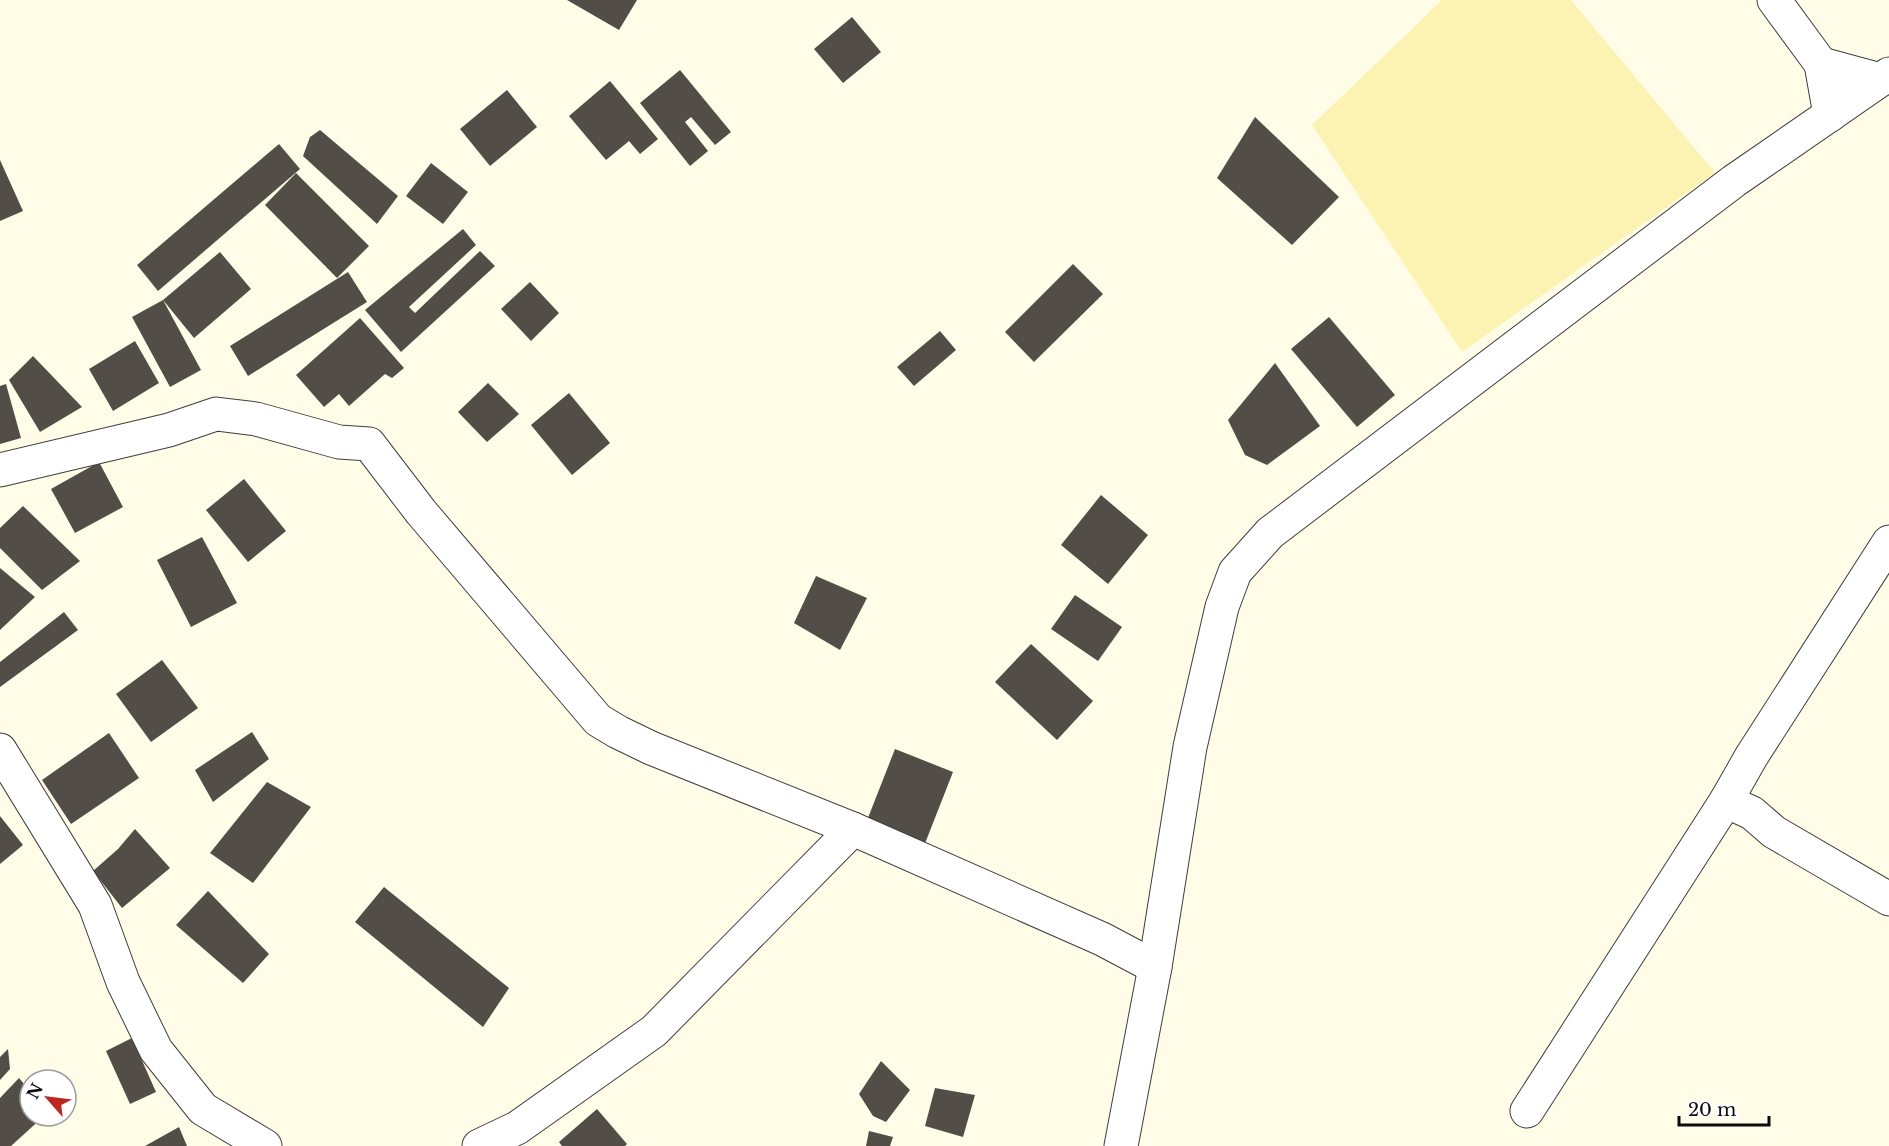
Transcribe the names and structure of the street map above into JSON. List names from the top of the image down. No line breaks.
{"scale_bar":"20 m","north":"top left"}
